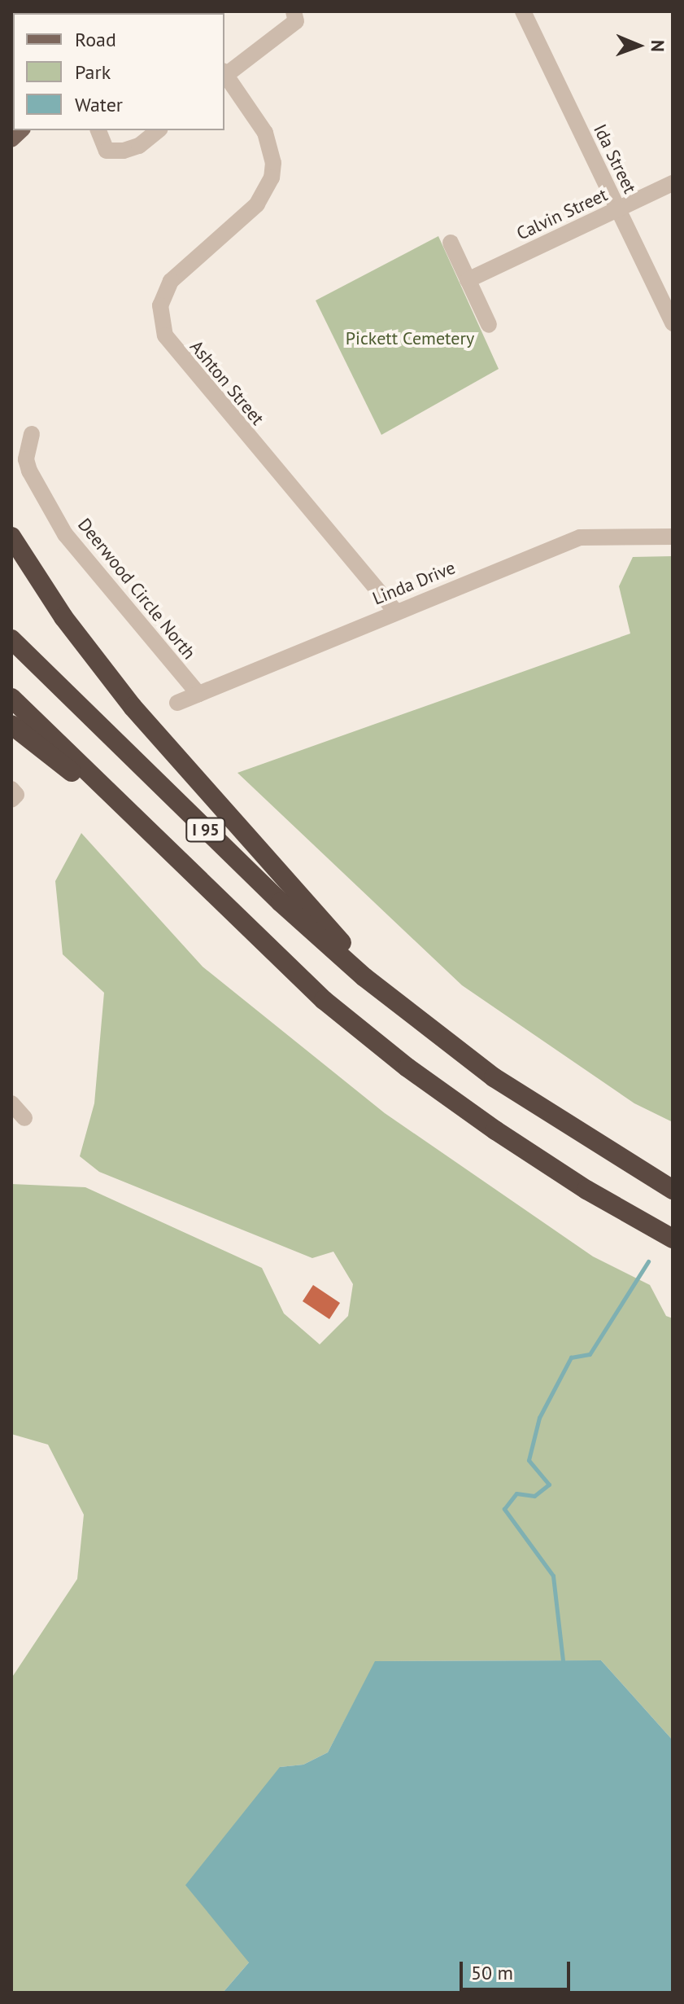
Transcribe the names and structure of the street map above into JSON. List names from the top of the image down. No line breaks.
{"streets":{"highway":["I 95"],"street":["Ida Street","Calvin Street","Ashton Street","Linda Drive","Deerwood Circle North"]},"crossings":[["Ida Street","Calvin Street"],["Ashton Street","Linda Drive"],["Linda Drive","Deerwood Circle North"]],"parks":["Pickett Cemetery"],"legend":["Road","Park","Water"],"scale_bar":"50 m","north":"right"}
